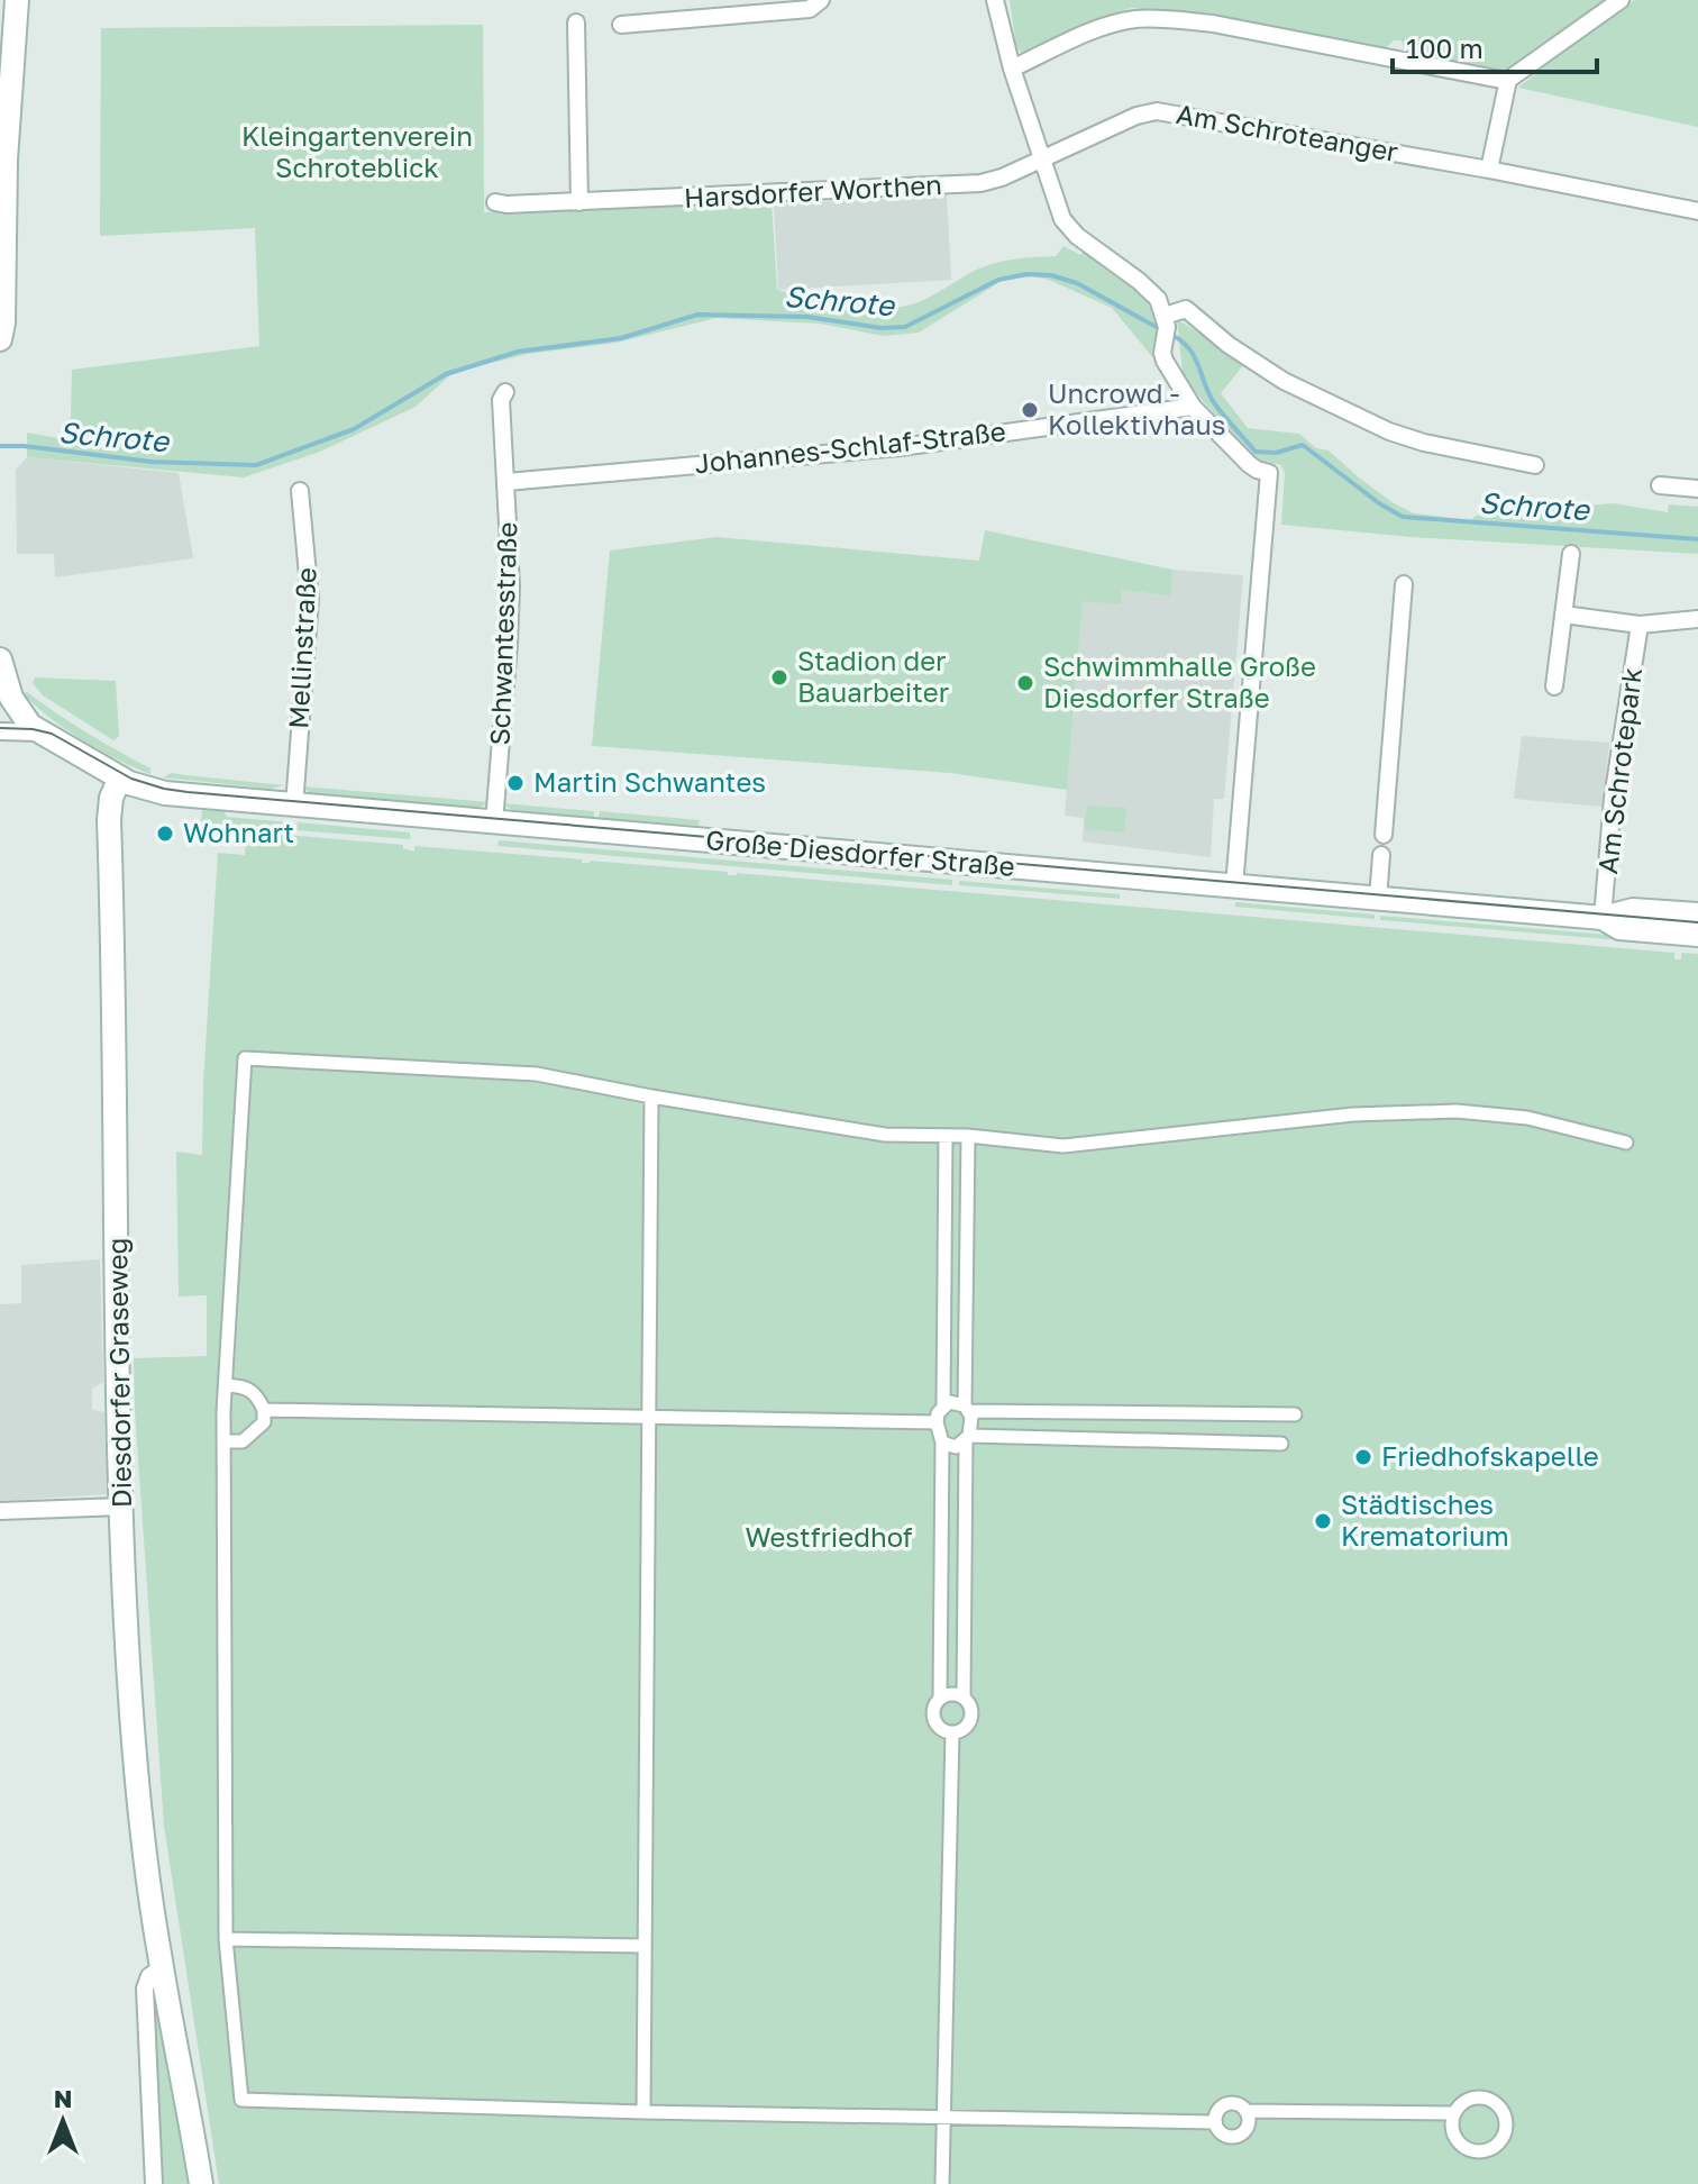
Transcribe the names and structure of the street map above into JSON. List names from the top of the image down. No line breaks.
{"streets":{"main road":["Große Diesdorfer Straße","Diesdorfer Graseweg"],"street":["Am Schroteanger","Harsdorfer Worthen","Johannes-Schlaf-Straße","Schwantesstraße","Mellinstraße","Am Schrotepark"]},"crossings":[["Am Schroteanger","Harsdorfer Worthen"],["Johannes-Schlaf-Straße","Schwantesstraße"],["Schwantesstraße","Große Diesdorfer Straße"],["Mellinstraße","Große Diesdorfer Straße"],["Am Schrotepark","Große Diesdorfer Straße"],["Große Diesdorfer Straße","Diesdorfer Graseweg"]],"water":["Schrote"],"parks":["Kleingartenverein Schroteblick","Westfriedhof"],"places":["Uncrowd - Kollektivhaus","Stadion der Bauarbeiter","Schwimmhalle Große Diesdorfer Straße","Martin Schwantes","Wohnart","Friedhofskapelle","Städtisches Krematorium"],"scale_bar":"100 m","north":"top"}
